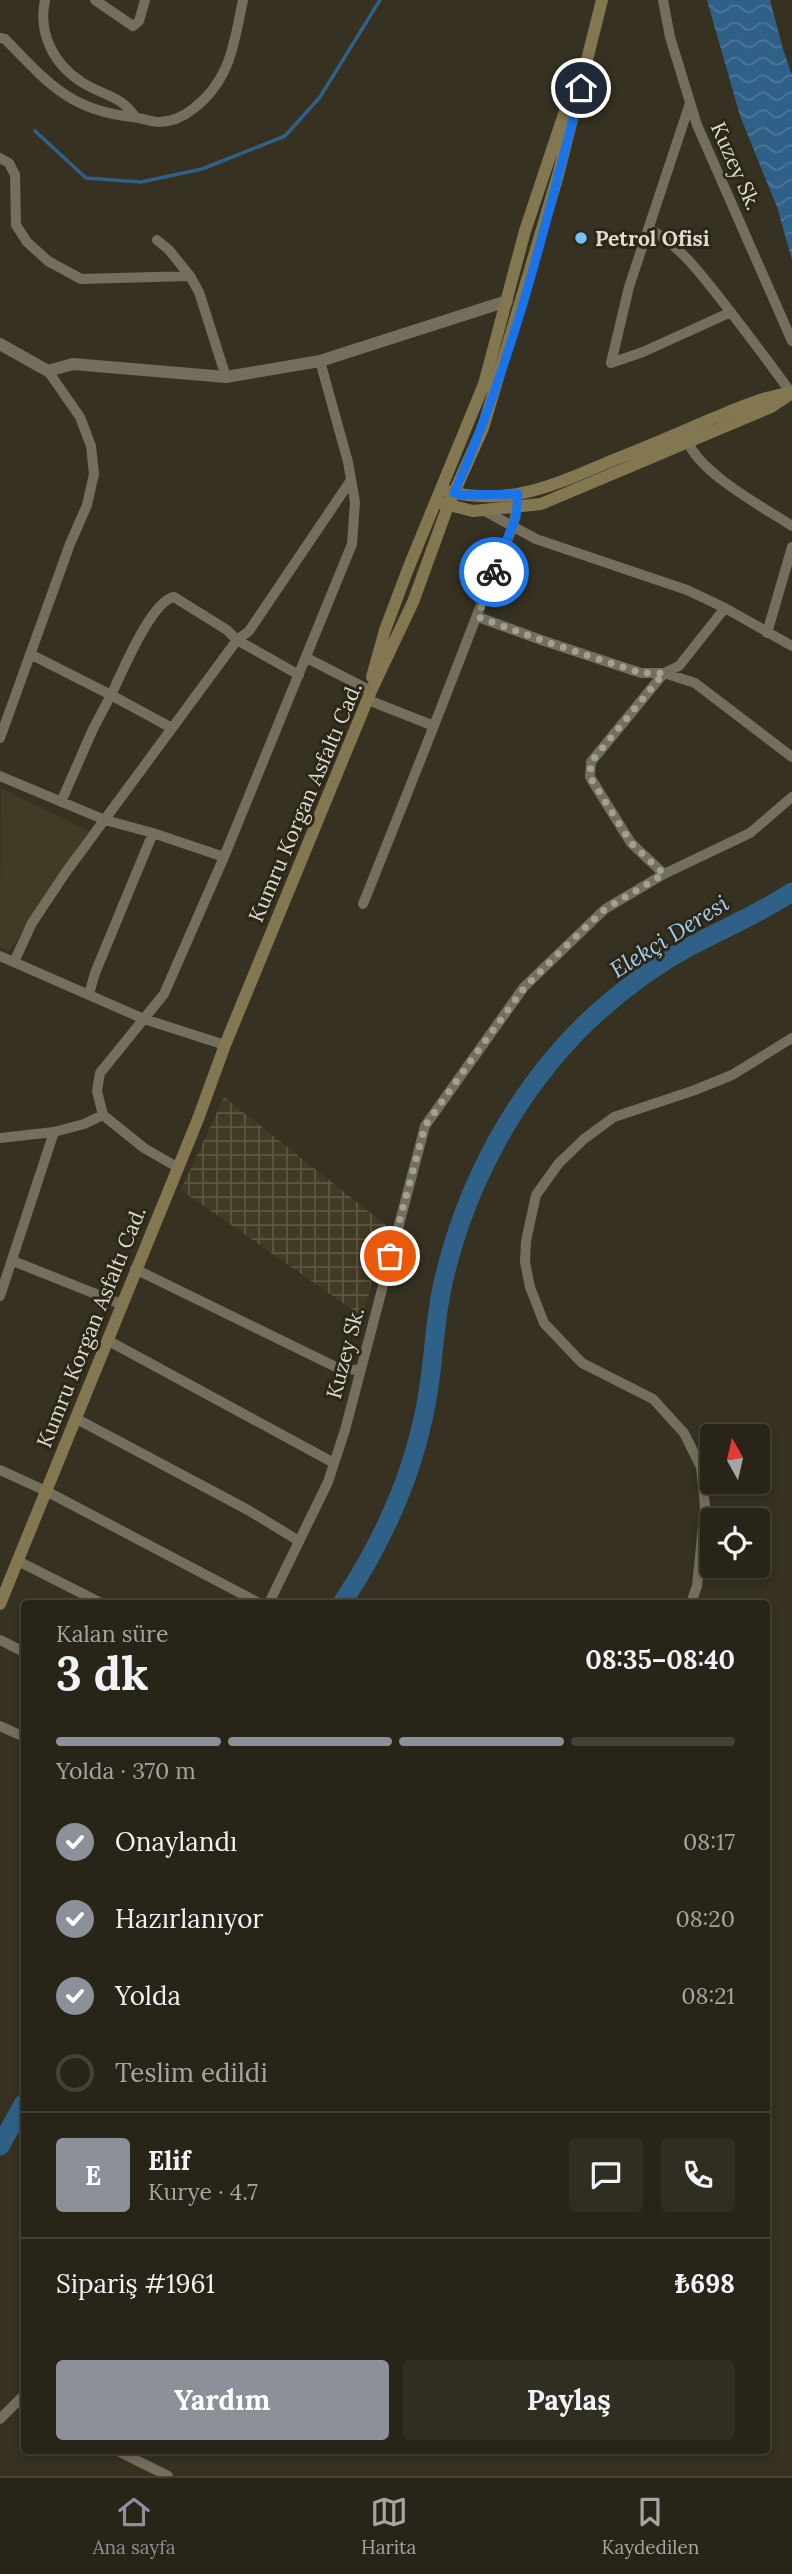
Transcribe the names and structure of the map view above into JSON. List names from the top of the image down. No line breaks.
{"streets":{"main road":["Kumru Korgan Asfaltı Cad."],"street":["Kuzey Sk."]},"water":["Elekçi Deresi"],"places":["Petrol Ofisi"],"north":"top","page":{"heading":["3 dk","Kalan süre","08:35–08:40"],"panel":["Elif","Kurye · 4.7","Sipariş #1961","₺698"],"bar":"Yolda · 370 m","list":[["Onaylandı","08:17"],["Hazırlanıyor","08:20"],["Yolda","08:21"],"Teslim edildi"],"round":"E","buttons":["Yardım","Paylaş"],"tabs":["Ana sayfa","Harita","Kaydedilen"]}}
